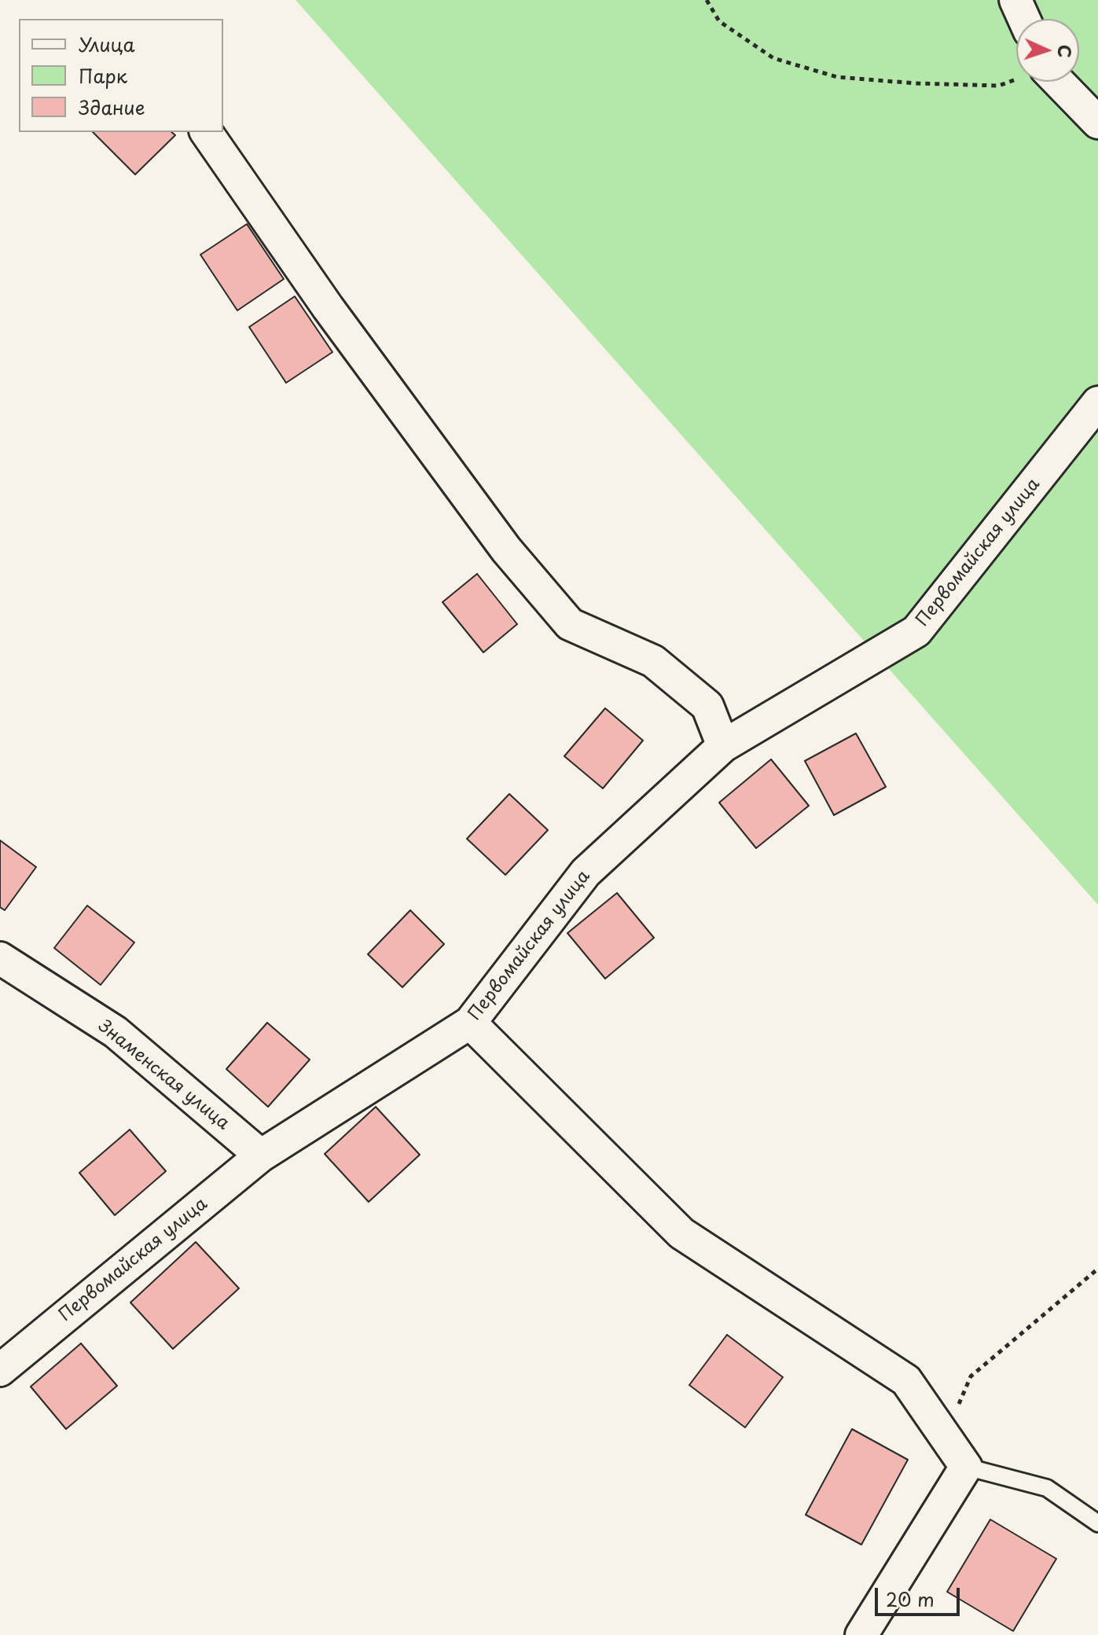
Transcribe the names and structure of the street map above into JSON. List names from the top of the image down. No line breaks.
{"streets":{"street":["Первомайская улица","Знаменская улица"]},"crossings":[["Первомайская улица","Знаменская улица"]],"legend":["Улица","Парк","Здание"],"scale_bar":"20 m","north":"right"}
